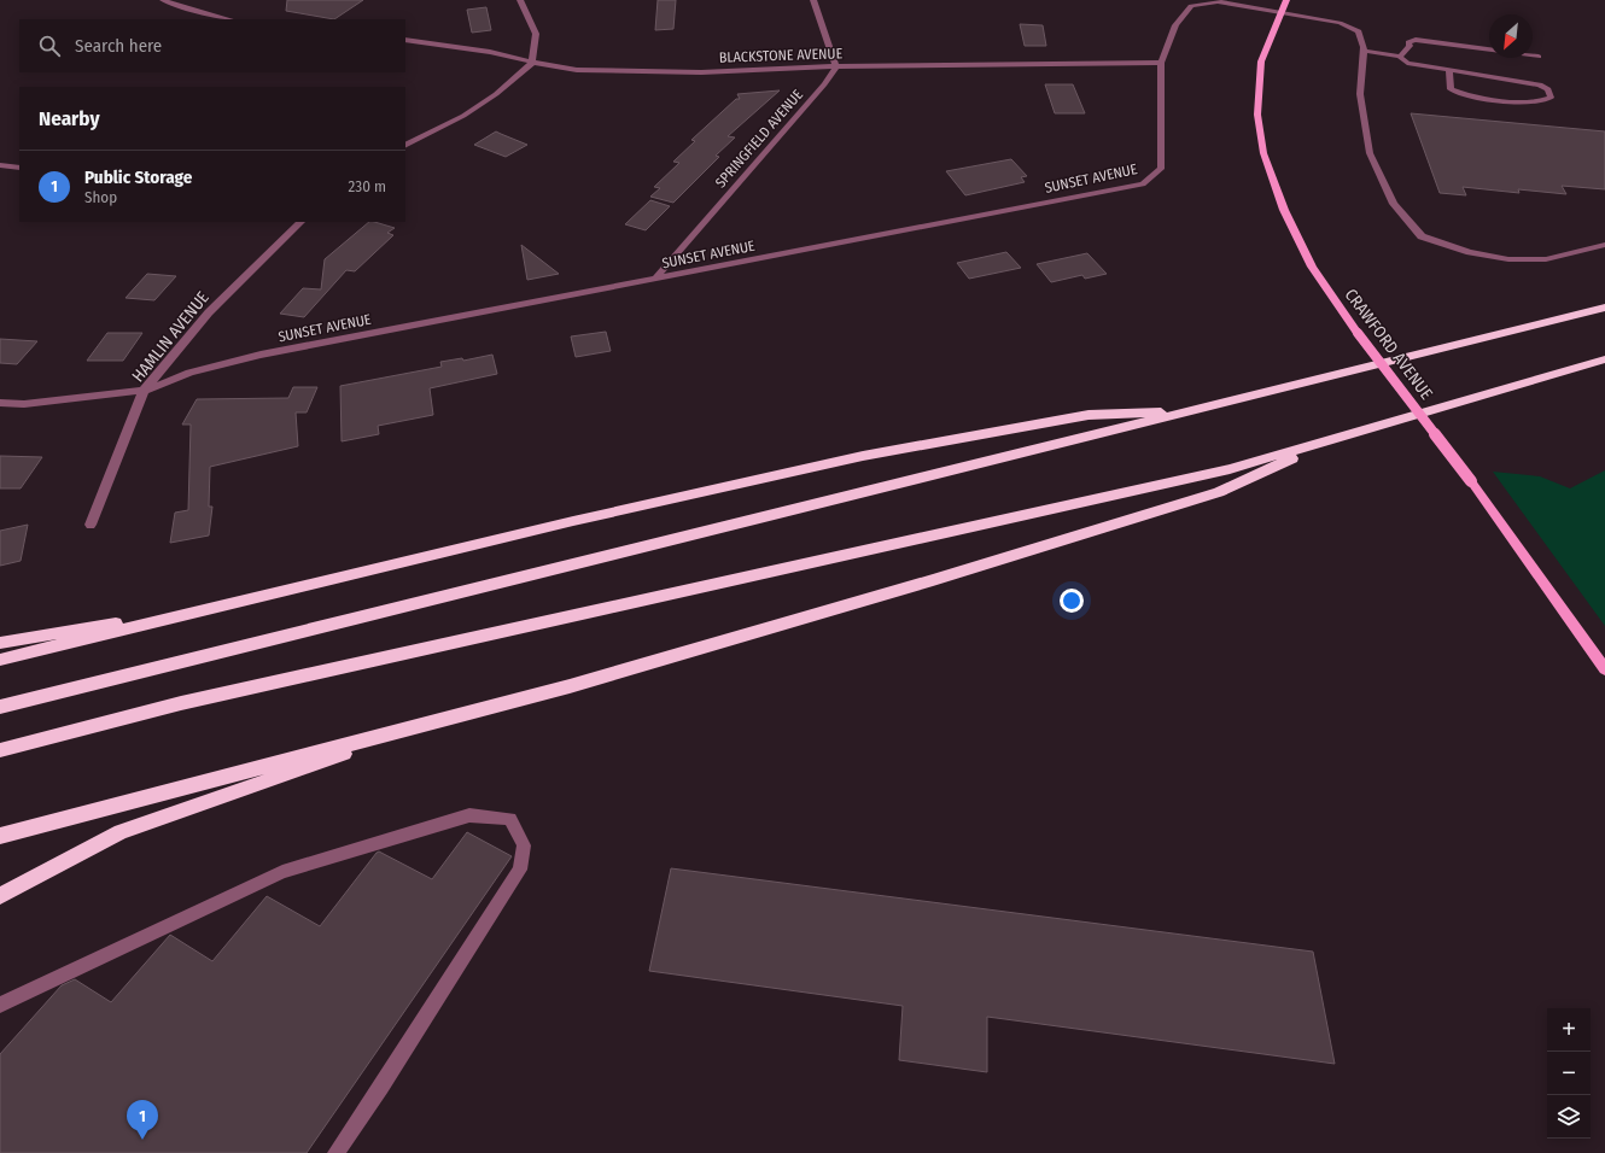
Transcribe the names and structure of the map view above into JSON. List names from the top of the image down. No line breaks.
{"streets":{"main road":["CRAWFORD AVENUE"],"street":["BLACKSTONE AVENUE","SPRINGFIELD AVENUE","SUNSET AVENUE","HAMLIN AVENUE"]},"crossings":[["BLACKSTONE AVENUE","SPRINGFIELD AVENUE"],["BLACKSTONE AVENUE","SUNSET AVENUE"],["SPRINGFIELD AVENUE","SUNSET AVENUE"],["SUNSET AVENUE","HAMLIN AVENUE"],["SUNSET AVENUE","CRAWFORD AVENUE"]],"north":"bottom left","page":{"search":"Search here","heading":"Nearby","list":[{"mark":"1","name":"Public Storage","note":"Shop","value":"230 m"}],"map_buttons":["+","−"],"pins":"1"}}
